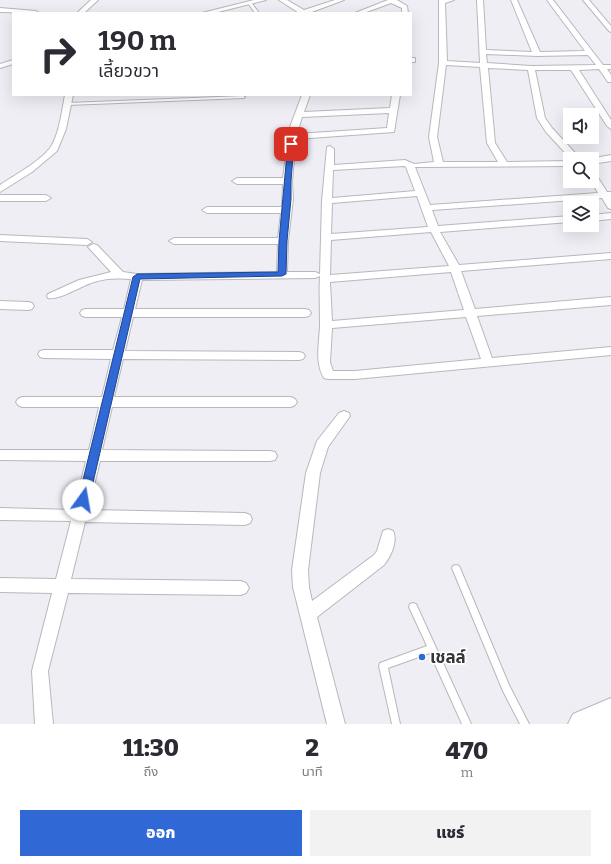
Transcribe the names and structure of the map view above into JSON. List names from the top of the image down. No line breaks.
{"places":["เชลล์"],"page":{"turn":["190 m","เลี้ยวขวา"],"eta":["11:30","ถึง","2","นาที","470","m"],"buttons":["ออก","แชร์"]}}
